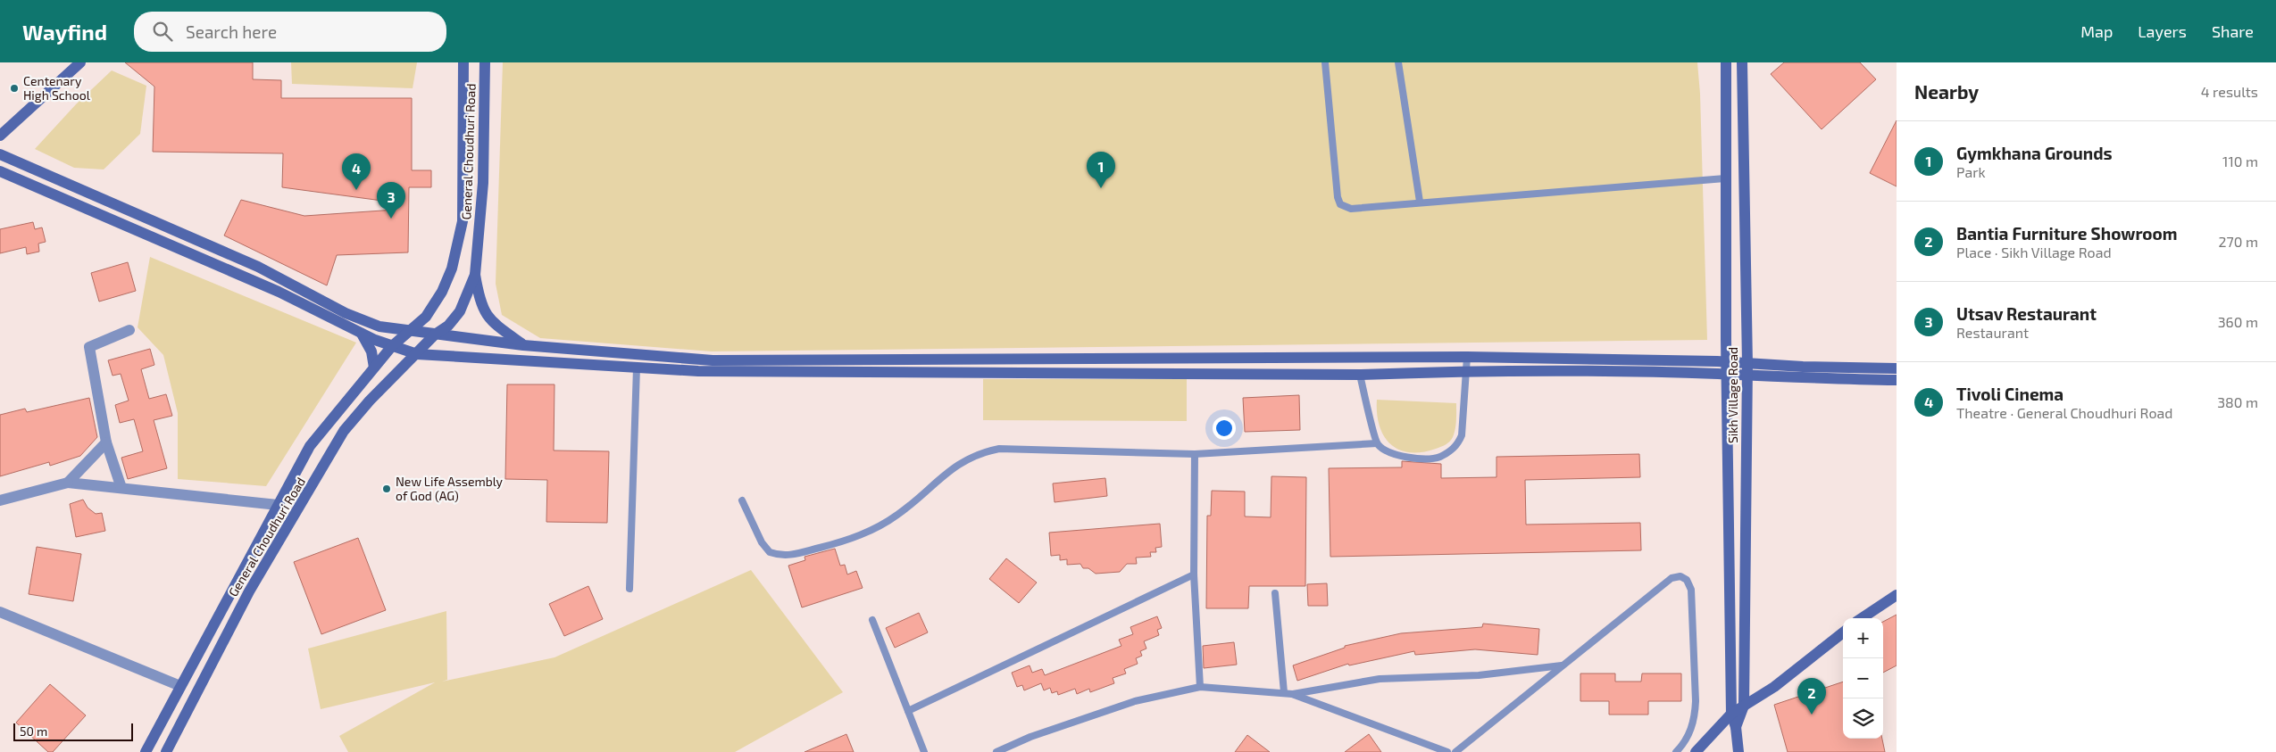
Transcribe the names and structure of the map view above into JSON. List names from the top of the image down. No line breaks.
{"streets":{"main road":["General Choudhuri Road","Sikh Village Road"]},"places":["Centenary High School","New Life Assembly of God (AG)"],"scale_bar":"50 m","page":{"header":"Wayfind","search":"Search here","nav":["Map","Layers","Share"],"heading":["Nearby","4 results"],"list":[{"mark":"1","name":"Gymkhana Grounds","note":"Park","value":"110 m"},{"mark":"2","name":"Bantia Furniture Showroom","note":"Place · Sikh Village Road","value":"270 m"},{"mark":"3","name":"Utsav Restaurant","note":"Restaurant","value":"360 m"},{"mark":"4","name":"Tivoli Cinema","note":"Theatre · General Choudhuri Road","value":"380 m"}],"pins":["1","4","3","2"],"map_buttons":["+","−"],"scale":"50 m"}}
